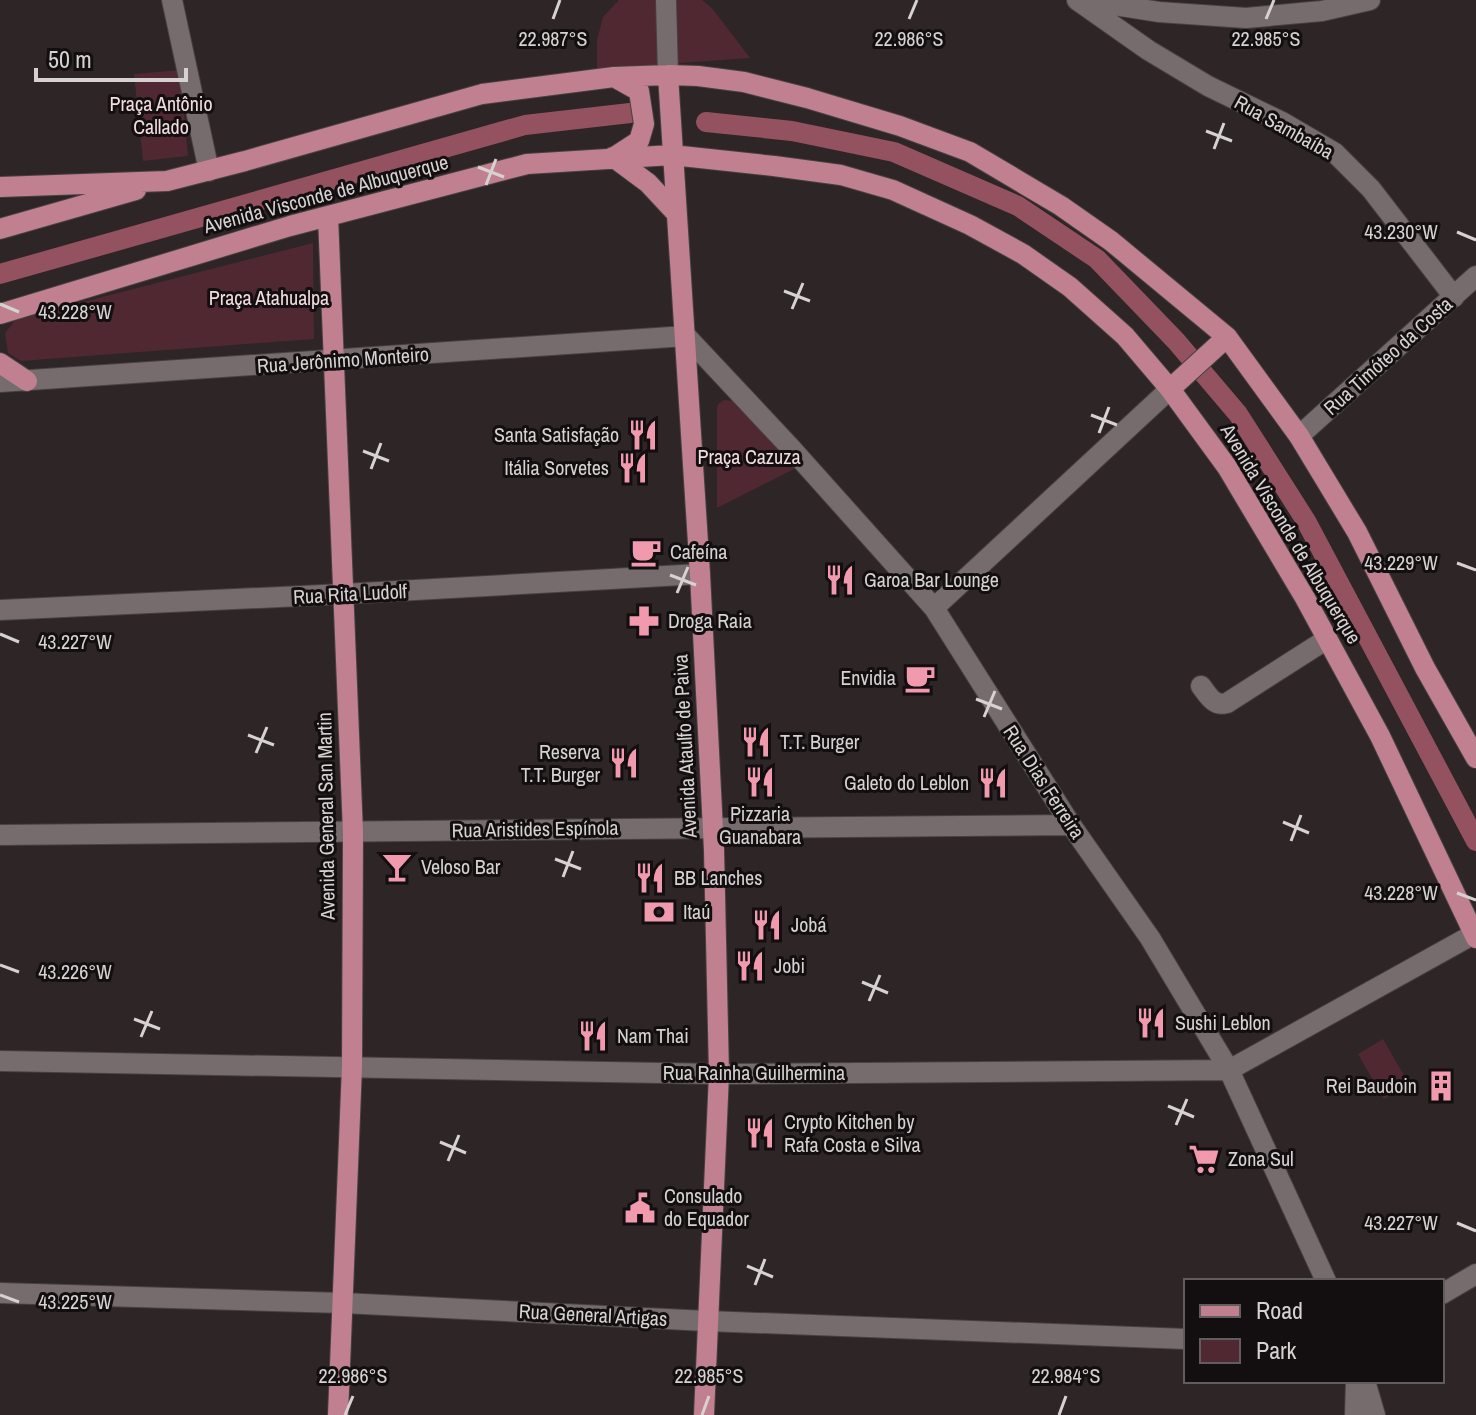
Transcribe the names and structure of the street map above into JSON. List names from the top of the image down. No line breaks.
{"streets":{"main road":["Avenida Visconde de Albuquerque","Avenida Ataulfo de Paiva","Avenida General San Martin"],"street":["Rua Sambaíba","Rua Timóteo da Costa","Rua Jerônimo Monteiro","Rua Rita Ludolf","Rua Dias Ferreira","Rua Aristides Espínola","Rua Rainha Guilhermina","Rua General Artigas"]},"crossings":[["Rua Sambaíba","Rua Timóteo da Costa"],["Avenida Visconde de Albuquerque","Avenida Ataulfo de Paiva"],["Avenida Visconde de Albuquerque","Avenida General San Martin"],["Avenida Visconde de Albuquerque","Rua Rainha Guilhermina"],["Rua Jerônimo Monteiro","Avenida Ataulfo de Paiva"],["Rua Jerônimo Monteiro","Rua Dias Ferreira"],["Rua Jerônimo Monteiro","Avenida General San Martin"],["Rua Rita Ludolf","Avenida Ataulfo de Paiva"],["Rua Rita Ludolf","Avenida General San Martin"],["Avenida Ataulfo de Paiva","Rua Dias Ferreira"],["Avenida Ataulfo de Paiva","Rua Aristides Espínola"],["Avenida Ataulfo de Paiva","Rua Rainha Guilhermina"],["Avenida Ataulfo de Paiva","Rua General Artigas"],["Rua Dias Ferreira","Rua Aristides Espínola"],["Rua Dias Ferreira","Rua Rainha Guilhermina"],["Avenida General San Martin","Rua Aristides Espínola"],["Avenida General San Martin","Rua Rainha Guilhermina"],["Avenida General San Martin","Rua General Artigas"]],"parks":["Praça Antônio Callado","Praça Atahualpa","Praça Cazuza"],"places":{"restaurant":["Santa Satisfação","Itália Sorvetes","Garoa Bar Lounge","T.T. Burger","Reserva T.T. Burger","Pizzaria Guanabara","Galeto do Leblon","BB Lanches","Jobá","Jobi","Sushi Leblon","Nam Thai","Crypto Kitchen by Rafa Costa e Silva"],"cafe":["Cafeína","Envidia"],"pharmacy":["Droga Raia"],"bar":["Veloso Bar"],"bank":["Itaú"],"building":["Rei Baudoin"],"supermarket":["Zona Sul"],"public building":["Consulado do Equador"]},"legend":["Road","Park"],"scale_bar":"50 m","coordinates":["22.986°S","22.985°S","22.987°S","43.230°W","43.228°W","43.229°W","43.227°W","43.226°W","43.225°W","22.984°S"]}
